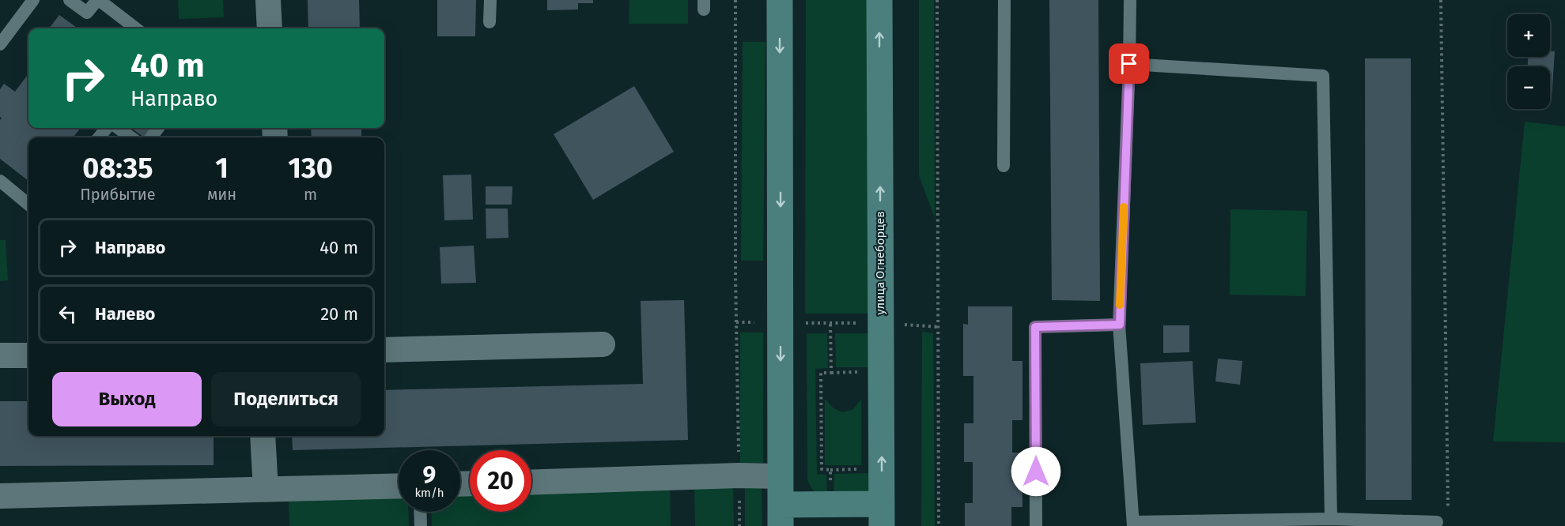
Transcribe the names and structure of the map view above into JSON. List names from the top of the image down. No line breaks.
{"streets":{"main road":["улица Огнеборцев"]},"page":{"map_buttons":["+","−"],"turn":["40 m","Направо"],"eta":["08:35","Прибытие","1","мин","130","m"],"list":[{"name":"Направо","value":"40 m"},{"name":"Налево","value":"20 m"}],"buttons":["Выход","Поделиться"],"speed":"9 km/h","limit":"20"}}
